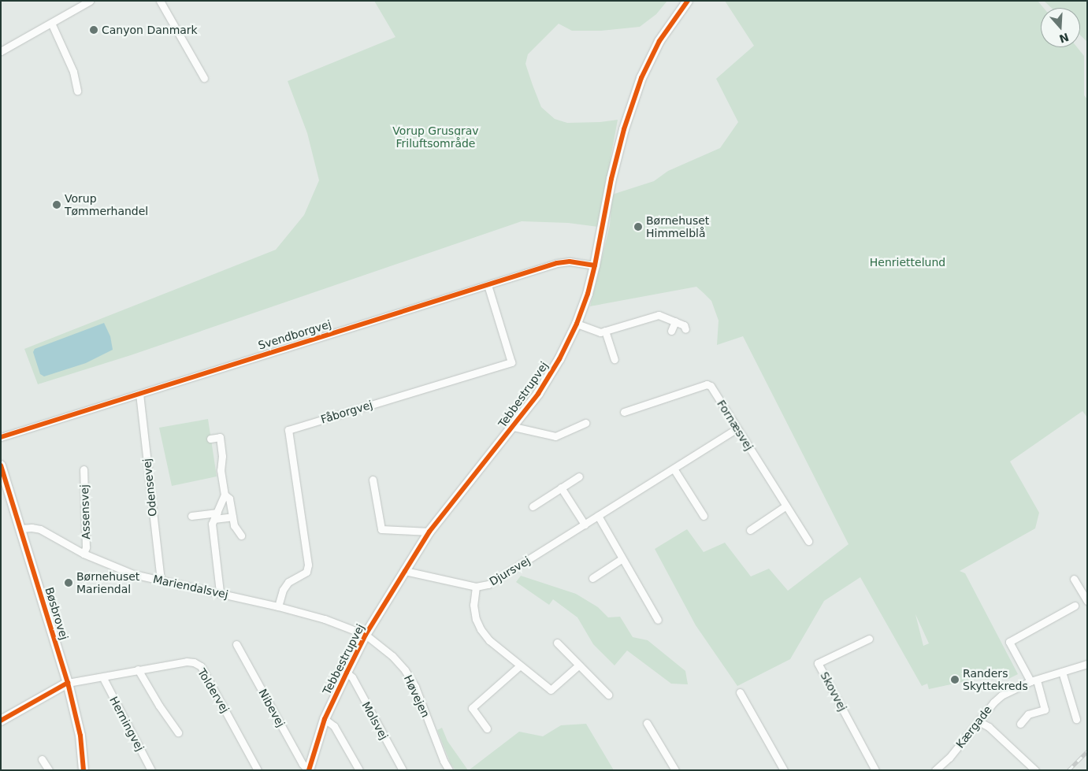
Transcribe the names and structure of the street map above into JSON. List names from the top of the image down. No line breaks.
{"streets":{"street":["Svendborgvej","Tebbestrupvej","Fåborgvej","Fornæsvej","Odensevej","Assensvej","Djursvej","Mariendalsvej","Bøsbrovej","Toldervej","Skovvej","Høvejen","Nibevej","Molsvej","Herningvej","Kærgade"]},"crossings":[["Svendborgvej","Tebbestrupvej"],["Svendborgvej","Fåborgvej"],["Svendborgvej","Odensevej"],["Tebbestrupvej","Djursvej"],["Tebbestrupvej","Mariendalsvej"],["Tebbestrupvej","Høvejen"],["Tebbestrupvej","Nibevej"],["Tebbestrupvej","Molsvej"],["Fåborgvej","Mariendalsvej"],["Fornæsvej","Djursvej"],["Odensevej","Mariendalsvej"],["Assensvej","Mariendalsvej"],["Mariendalsvej","Bøsbrovej"],["Mariendalsvej","Høvejen"],["Bøsbrovej","Toldervej"],["Toldervej","Herningvej"]],"parks":["Vorup Grusgrav Friluftsområde","Henriettelund"],"places":["Canyon Danmark","Vorup Tømmerhandel","Børnehuset Himmelblå","Børnehuset Mariendal","Randers Skyttekreds"],"north":"bottom"}
